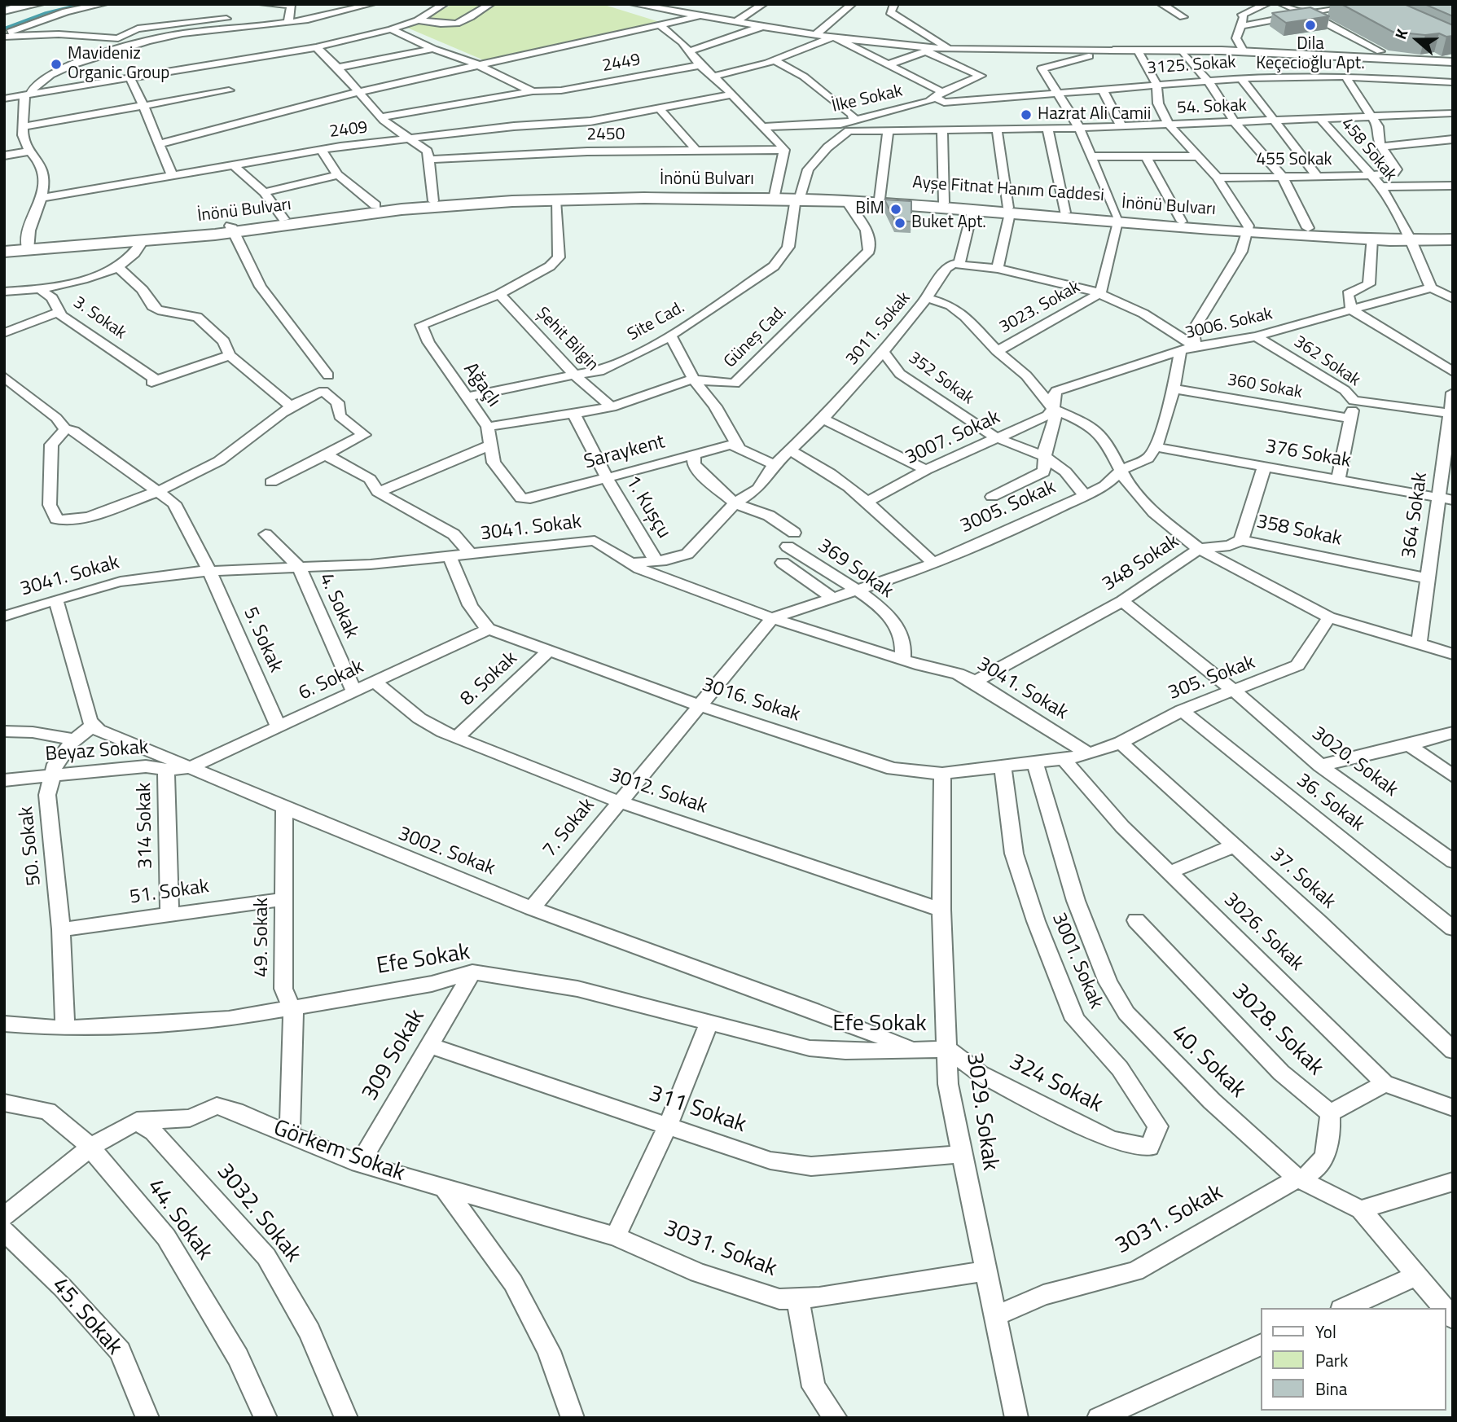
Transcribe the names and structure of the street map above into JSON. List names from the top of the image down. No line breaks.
{"streets":{"main road":["İnönü Bulvarı","Ayşe Fitnat Hanım Caddesi"],"street":["2449","3125. Sokak","İlke Sokak","54. Sokak","2409","2450","458 Sokak","455 Sokak","3023. Sokak","3. Sokak","Site Cad.","3006. Sokak","3011. Sokak","Güneş Cad.","Şehit Bilgin","362 Sokak","352 Sokak","Ağaçlı","360 Sokak","3007. Sokak","Saraykent","376 Sokak","1. Kuşçu","3005. Sokak","364 Sokak","3041. Sokak","358 Sokak","348 Sokak","369 Sokak","4. Sokak","5. Sokak","305. Sokak","8. Sokak","6. Sokak","3016. Sokak","Beyaz Sokak","3020. Sokak","3012. Sokak","36. Sokak","314 Sokak","7. Sokak","50. Sokak","3002. Sokak","37. Sokak","51. Sokak","3026. Sokak","49. Sokak","Efe Sokak","3001. Sokak","3028. Sokak","309 Sokak","40. Sokak","324 Sokak","311 Sokak","3029. Sokak","Görkem Sokak","3032. Sokak","44. Sokak","3031. Sokak","45. Sokak"]},"crossings":[["3125. Sokak","İlke Sokak"],["İlke Sokak","54. Sokak"],["54. Sokak","458 Sokak"],["458 Sokak","455 Sokak"],["458 Sokak","İnönü Bulvarı"],["458 Sokak","Ayşe Fitnat Hanım Caddesi"],["İnönü Bulvarı","Ayşe Fitnat Hanım Caddesi"],["İnönü Bulvarı","3. Sokak"],["İnönü Bulvarı","Site Cad."],["İnönü Bulvarı","Güneş Cad."],["Ayşe Fitnat Hanım Caddesi","Site Cad."],["Site Cad.","Şehit Bilgin"],["Site Cad.","Ağaçlı"],["3006. Sokak","362 Sokak"],["3006. Sokak","352 Sokak"],["3006. Sokak","3007. Sokak"],["3011. Sokak","352 Sokak"],["3011. Sokak","1. Kuşçu"],["3011. Sokak","3041. Sokak"],["Güneş Cad.","Şehit Bilgin"],["Güneş Cad.","Ağaçlı"],["Güneş Cad.","1. Kuşçu"],["Şehit Bilgin","Ağaçlı"],["362 Sokak","364 Sokak"],["352 Sokak","3007. Sokak"],["352 Sokak","3005. Sokak"],["Ağaçlı","Saraykent"],["Saraykent","1. Kuşçu"],["376 Sokak","3005. Sokak"],["376 Sokak","364 Sokak"],["3005. Sokak","3041. Sokak"],["3005. Sokak","369 Sokak"],["3005. Sokak","7. Sokak"],["364 Sokak","358 Sokak"],["364 Sokak","348 Sokak"],["3041. Sokak","348 Sokak"],["3041. Sokak","369 Sokak"],["3041. Sokak","4. Sokak"],["3041. Sokak","5. Sokak"],["3041. Sokak","305. Sokak"],["3041. Sokak","3016. Sokak"],["3041. Sokak","7. Sokak"],["358 Sokak","348 Sokak"],["348 Sokak","305. Sokak"],["348 Sokak","3020. Sokak"],["4. Sokak","6. Sokak"],["5. Sokak","6. Sokak"],["305. Sokak","3016. Sokak"],["305. Sokak","3020. Sokak"],["305. Sokak","36. Sokak"],["305. Sokak","37. Sokak"],["8. Sokak","3016. Sokak"],["8. Sokak","3012. Sokak"],["6. Sokak","3016. Sokak"],["6. Sokak","Beyaz Sokak"],["6. Sokak","3012. Sokak"],["6. Sokak","3002. Sokak"],["3016. Sokak","7. Sokak"],["3016. Sokak","3026. Sokak"],["3016. Sokak","3001. Sokak"],["3016. Sokak","40. Sokak"],["3016. Sokak","3029. Sokak"],["Beyaz Sokak","314 Sokak"],["Beyaz Sokak","50. Sokak"],["Beyaz Sokak","3002. Sokak"],["3012. Sokak","7. Sokak"],["3012. Sokak","3029. Sokak"],["314 Sokak","51. Sokak"],["7. Sokak","3002. Sokak"],["50. Sokak","3002. Sokak"],["50. Sokak","51. Sokak"],["50. Sokak","Efe Sokak"],["3002. Sokak","49. Sokak"],["3002. Sokak","Efe Sokak"],["51. Sokak","49. Sokak"],["49. Sokak","Efe Sokak"],["49. Sokak","Görkem Sokak"],["Efe Sokak","309 Sokak"],["Efe Sokak","324 Sokak"],["Efe Sokak","3029. Sokak"],["3001. Sokak","324 Sokak"],["309 Sokak","311 Sokak"],["309 Sokak","Görkem Sokak"],["40. Sokak","3031. Sokak"],["324 Sokak","3029. Sokak"],["311 Sokak","3029. Sokak"],["3029. Sokak","3031. Sokak"],["Görkem Sokak","3032. Sokak"],["Görkem Sokak","44. Sokak"],["Görkem Sokak","3031. Sokak"]],"places":["Dila Keçecioğlu Apt.","Mavideniz Organic Group","Hazrat Ali Camii","BİM","Buket Apt."],"legend":["Yol","Park","Bina"],"north":"left"}
